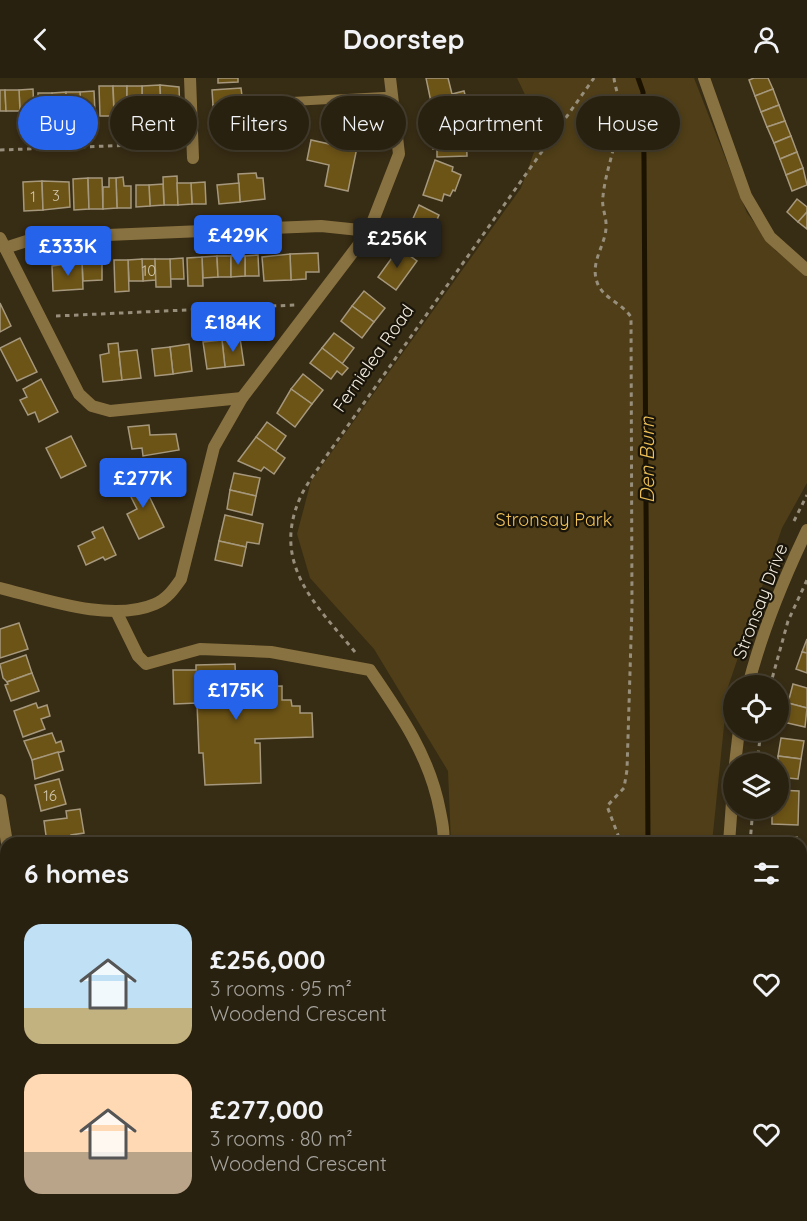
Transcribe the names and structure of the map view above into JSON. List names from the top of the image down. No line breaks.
{"streets":{"street":["Stronsay Drive"],"path":["Fernielea Road"]},"water":["Den Burn"],"parks":["Stronsay Park"],"house_numbers":["3","1","10","16"],"page":{"header":"Doorstep","chip":["Buy","Rent","Filters","New","Apartment","House"],"price":["£429K","£256K","£333K","£184K","£277K","£175K"],"heading":"6 homes","list":[{"name":"£256,000","note":"3 rooms · 95 m² · Woodend Crescent"},{"name":"£277,000","note":"3 rooms · 80 m² · Woodend Crescent"}]}}
